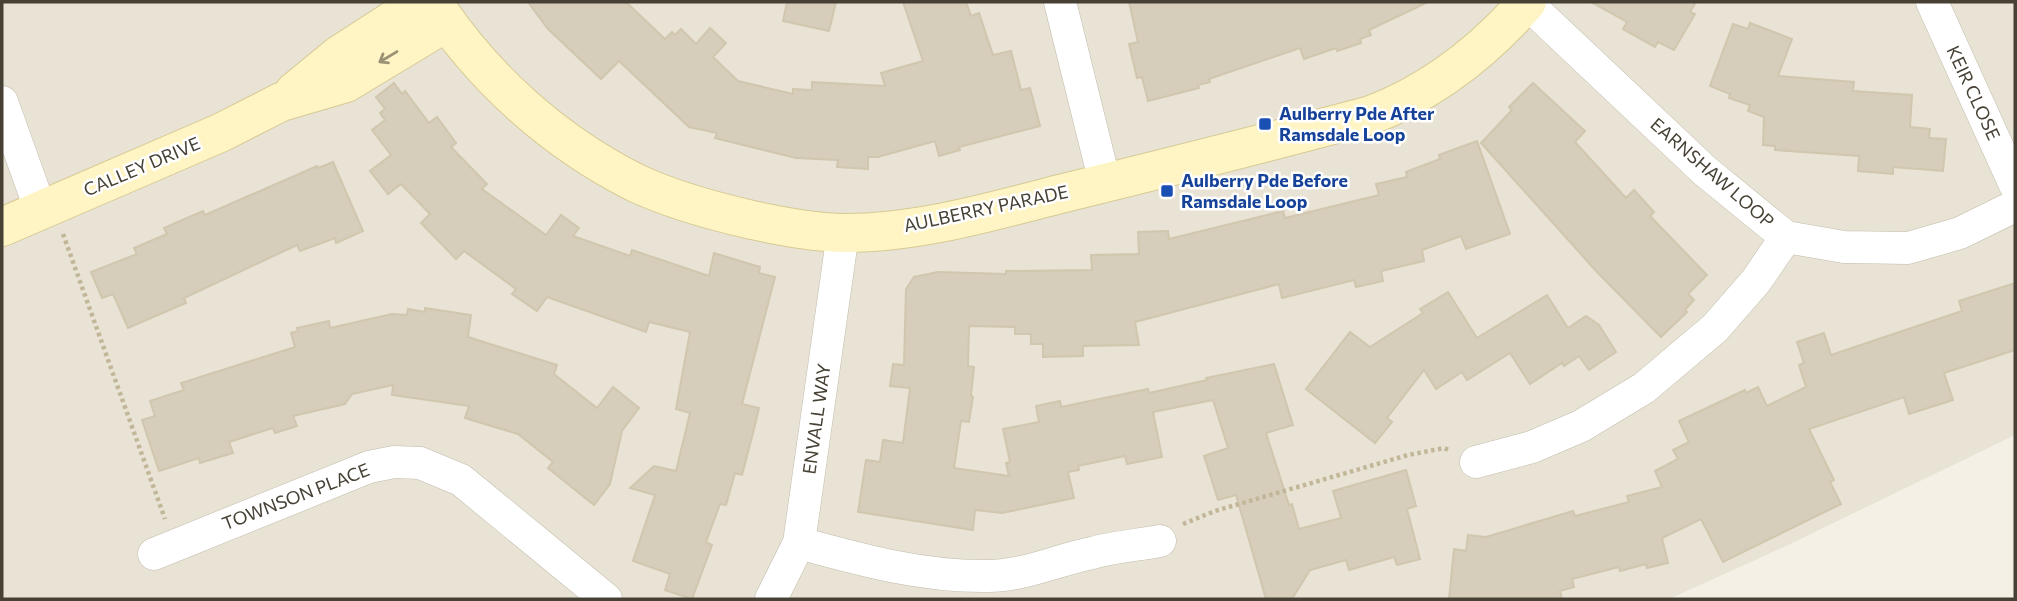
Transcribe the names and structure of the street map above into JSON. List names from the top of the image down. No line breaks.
{"streets":{"main road":["CALLEY DRIVE","AULBERRY PARADE"],"street":["KEIR CLOSE","EARNSHAW LOOP","ENVALL WAY","TOWNSON PLACE"]},"crossings":[["CALLEY DRIVE","AULBERRY PARADE"],["EARNSHAW LOOP","AULBERRY PARADE"],["AULBERRY PARADE","ENVALL WAY"]],"places":{"transit":["Aulberry Pde After Ramsdale Loop","Aulberry Pde Before Ramsdale Loop"]}}
